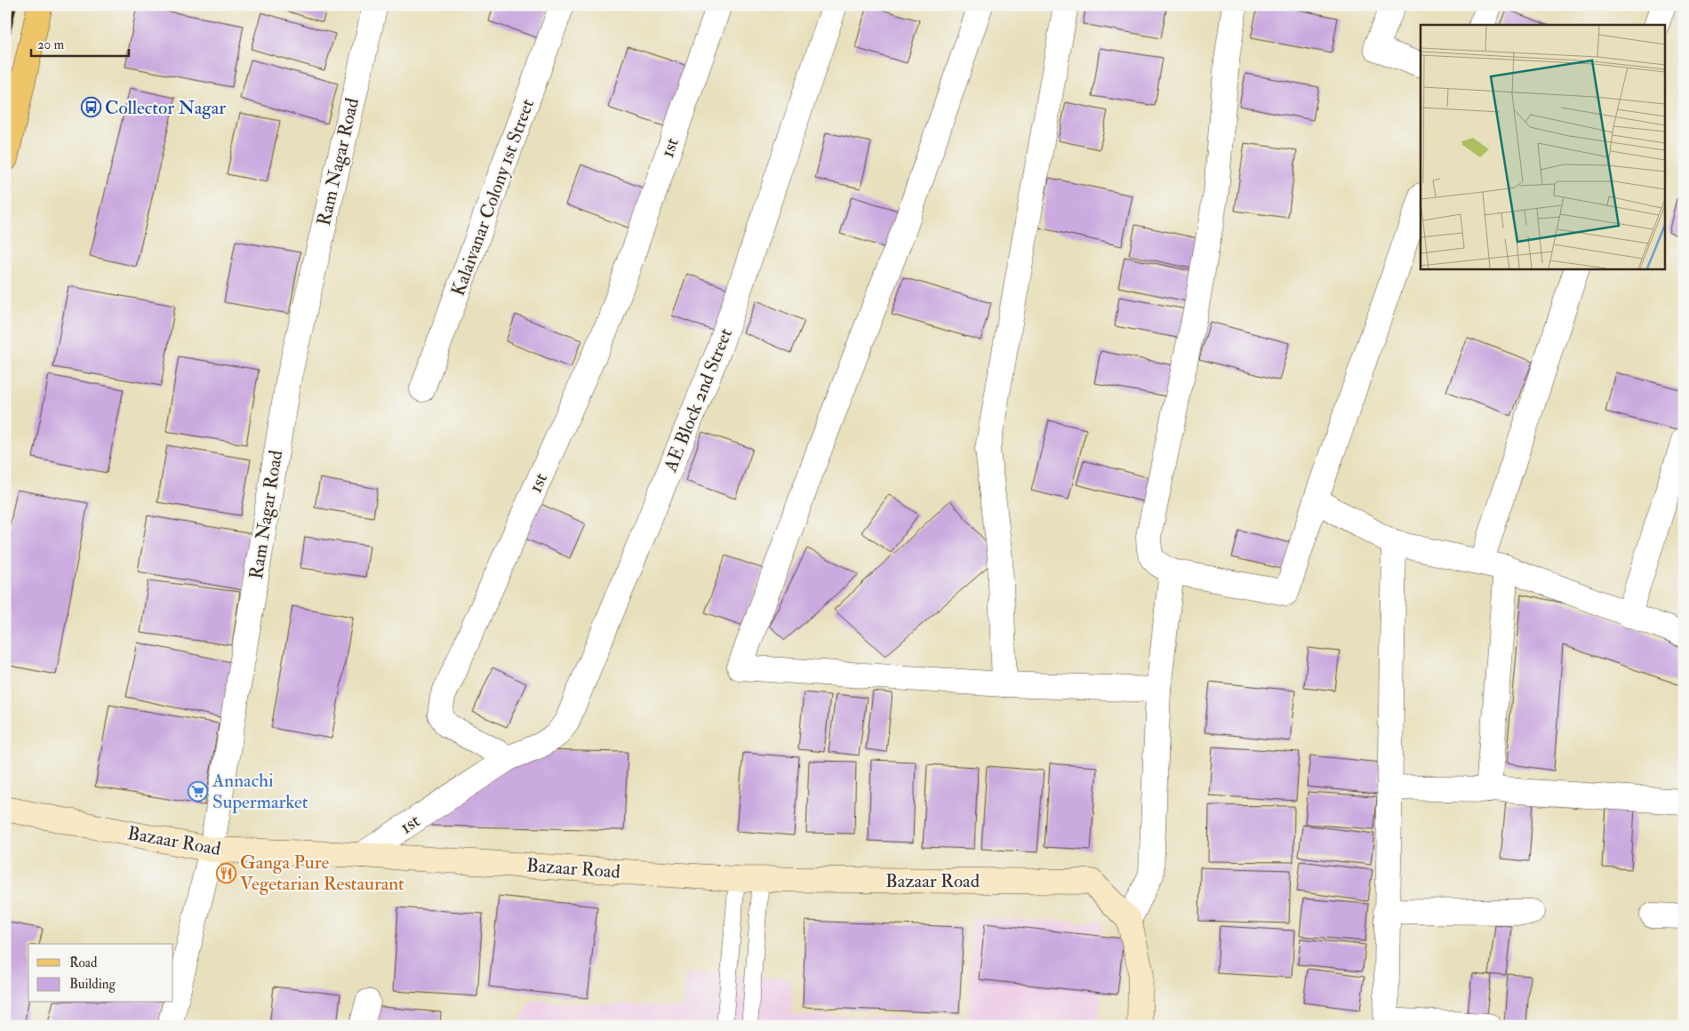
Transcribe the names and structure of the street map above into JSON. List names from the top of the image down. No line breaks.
{"streets":{"main road":["Bazaar Road"],"street":["1st","Ram Nagar Road","Kalaivanar Colony 1st Street","AE Block 2nd Street"]},"crossings":[["1st","AE Block 2nd Street"],["1st","Bazaar Road"],["Ram Nagar Road","Bazaar Road"]],"places":{"bus stop":["Collector Nagar"],"supermarket":["Annachi Supermarket"],"restaurant":["Ganga Pure Vegetarian Restaurant"]},"legend":["Road","Building"],"scale_bar":"20 m"}
